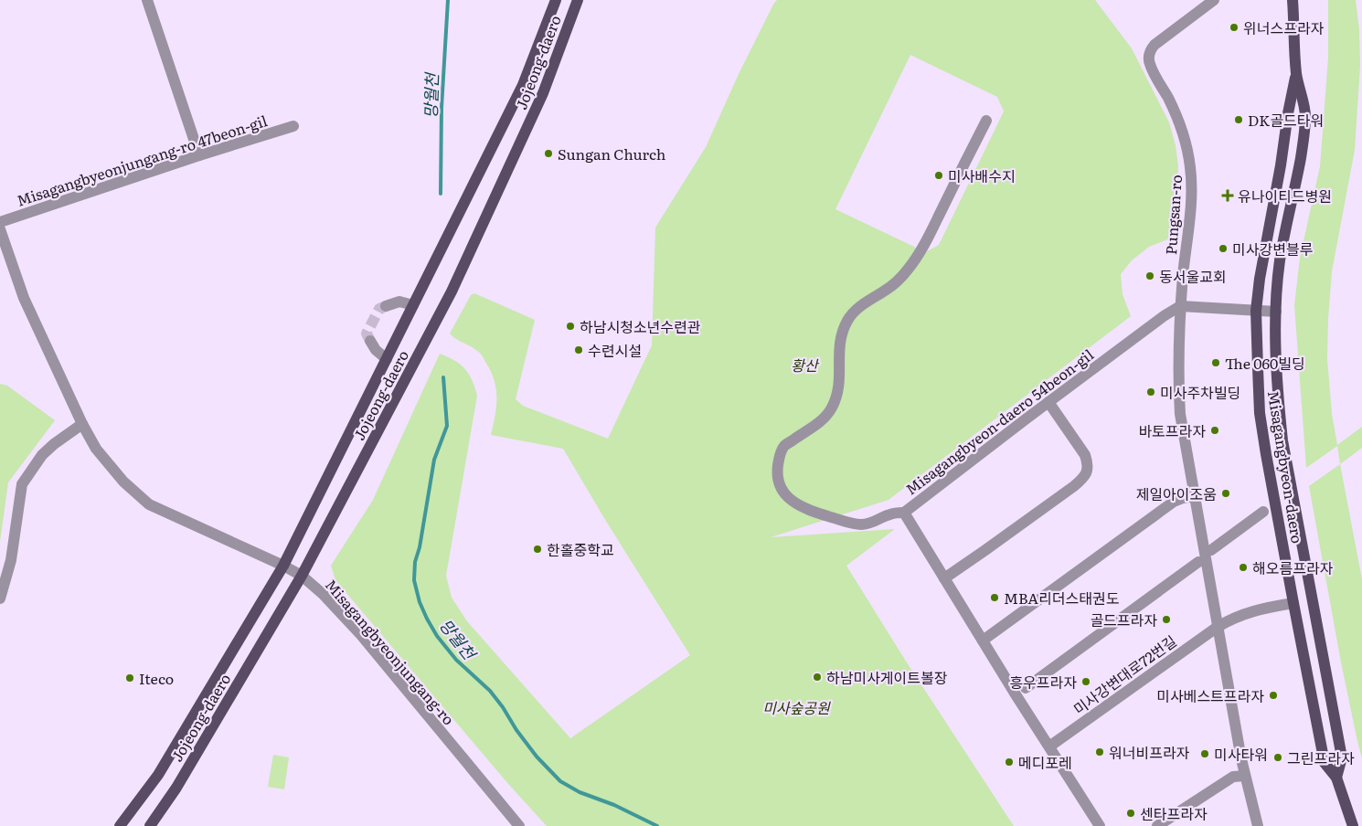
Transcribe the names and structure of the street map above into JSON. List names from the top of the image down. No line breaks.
{"streets":{"main road":["Jojeong-daero","Misagangbyeon-daero"],"street":["Misagangbyeonjungang-ro 47beon-gil","Pungsan-ro","Misagangbyeon-daero 54beon-gil","Misagangbyeonjungang-ro","미사강변대로72번길"]},"crossings":[["Jojeong-daero","Misagangbyeonjungang-ro"],["Pungsan-ro","Misagangbyeon-daero 54beon-gil"],["Pungsan-ro","미사강변대로72번길"],["Misagangbyeon-daero 54beon-gil","미사강변대로72번길"],["Misagangbyeon-daero","미사강변대로72번길"]],"water":["망월천"],"parks":["황산","미사숲공원"],"places":{"other":["위너스프라자","DK골드타워","Sungan Church","미사배수지","미사강변블루","동서울교회","하남시청소년수련관","수련시설","The 060빌딩","미사주차빌딩","바토프라자","제일아이조움","한홀중학교","해오름프라자","MBA리더스태권도","골드프라자","하남미사게이트볼장","Iteco","흥우프라자","미사베스트프라자","워너비프라자","미사타워","그린프라자","메디포레","센타프라자"],"health":["유나이티드병원"]}}
